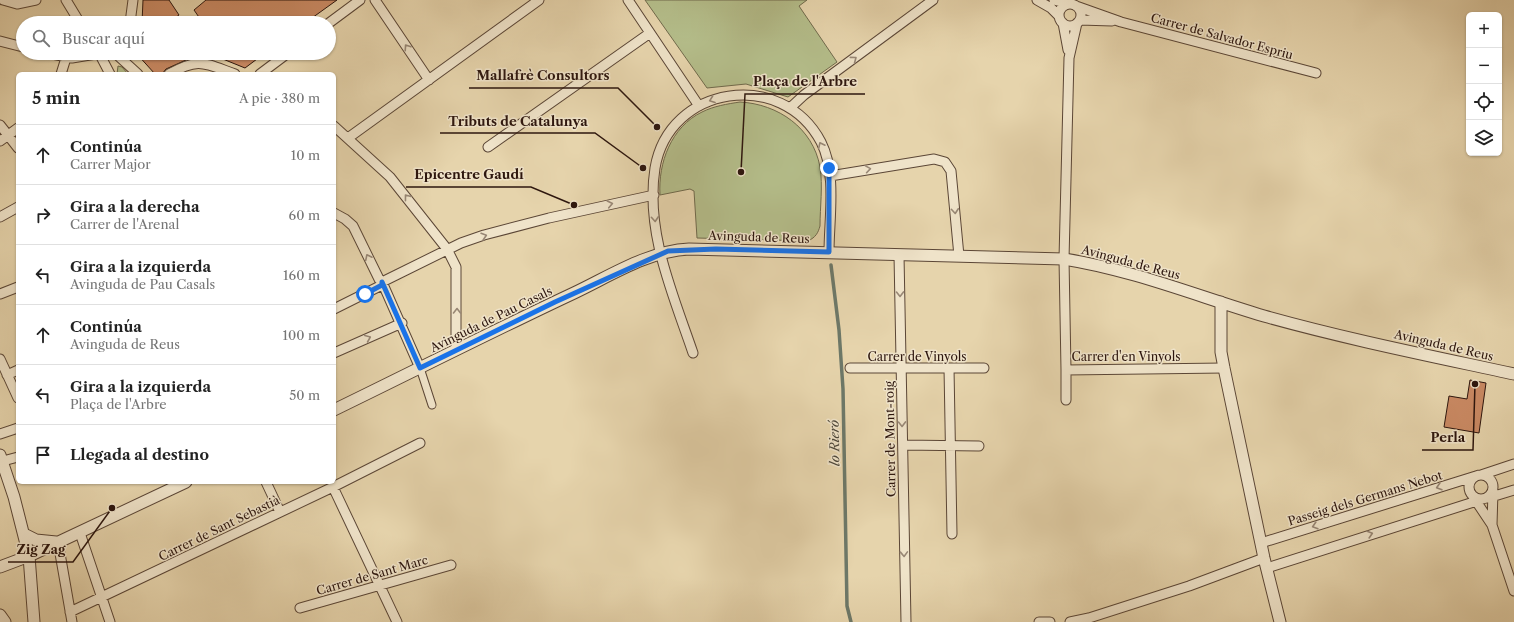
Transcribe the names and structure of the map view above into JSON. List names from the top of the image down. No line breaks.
{"streets":{"street":["Carrer de Salvador Espriu","Avinguda de Reus","Avinguda de Pau Casals","Carrer de Vinyols","Carrer d'en Vinyols","Carrer de Mont-roig","Passeig dels Germans Nebot","Carrer de Sant Sebastià","Carrer de Sant Marc"]},"crossings":[["Avinguda de Reus","Avinguda de Pau Casals"],["Avinguda de Reus","Carrer d'en Vinyols"],["Avinguda de Reus","Carrer de Mont-roig"],["Carrer de Vinyols","Carrer de Mont-roig"]],"water":["lo Rieró"],"places":["Mallafrè Consultors","Tributs de Catalunya","Plaça de l'Arbre","Epicentre Gaudí","Perla","Zig Zag"],"page":{"map_buttons":["+","−"],"search":"Buscar aquí","heading":["5 min","A pie · 380 m"],"list":[["Continúa","Carrer Major","10 m"],["Gira a la derecha","Carrer de l'Arenal","60 m"],["Gira a la izquierda","Avinguda de Pau Casals","160 m"],["Continúa","Avinguda de Reus","100 m"],["Gira a la izquierda","Plaça de l'Arbre","50 m"],"Llegada al destino"]}}
